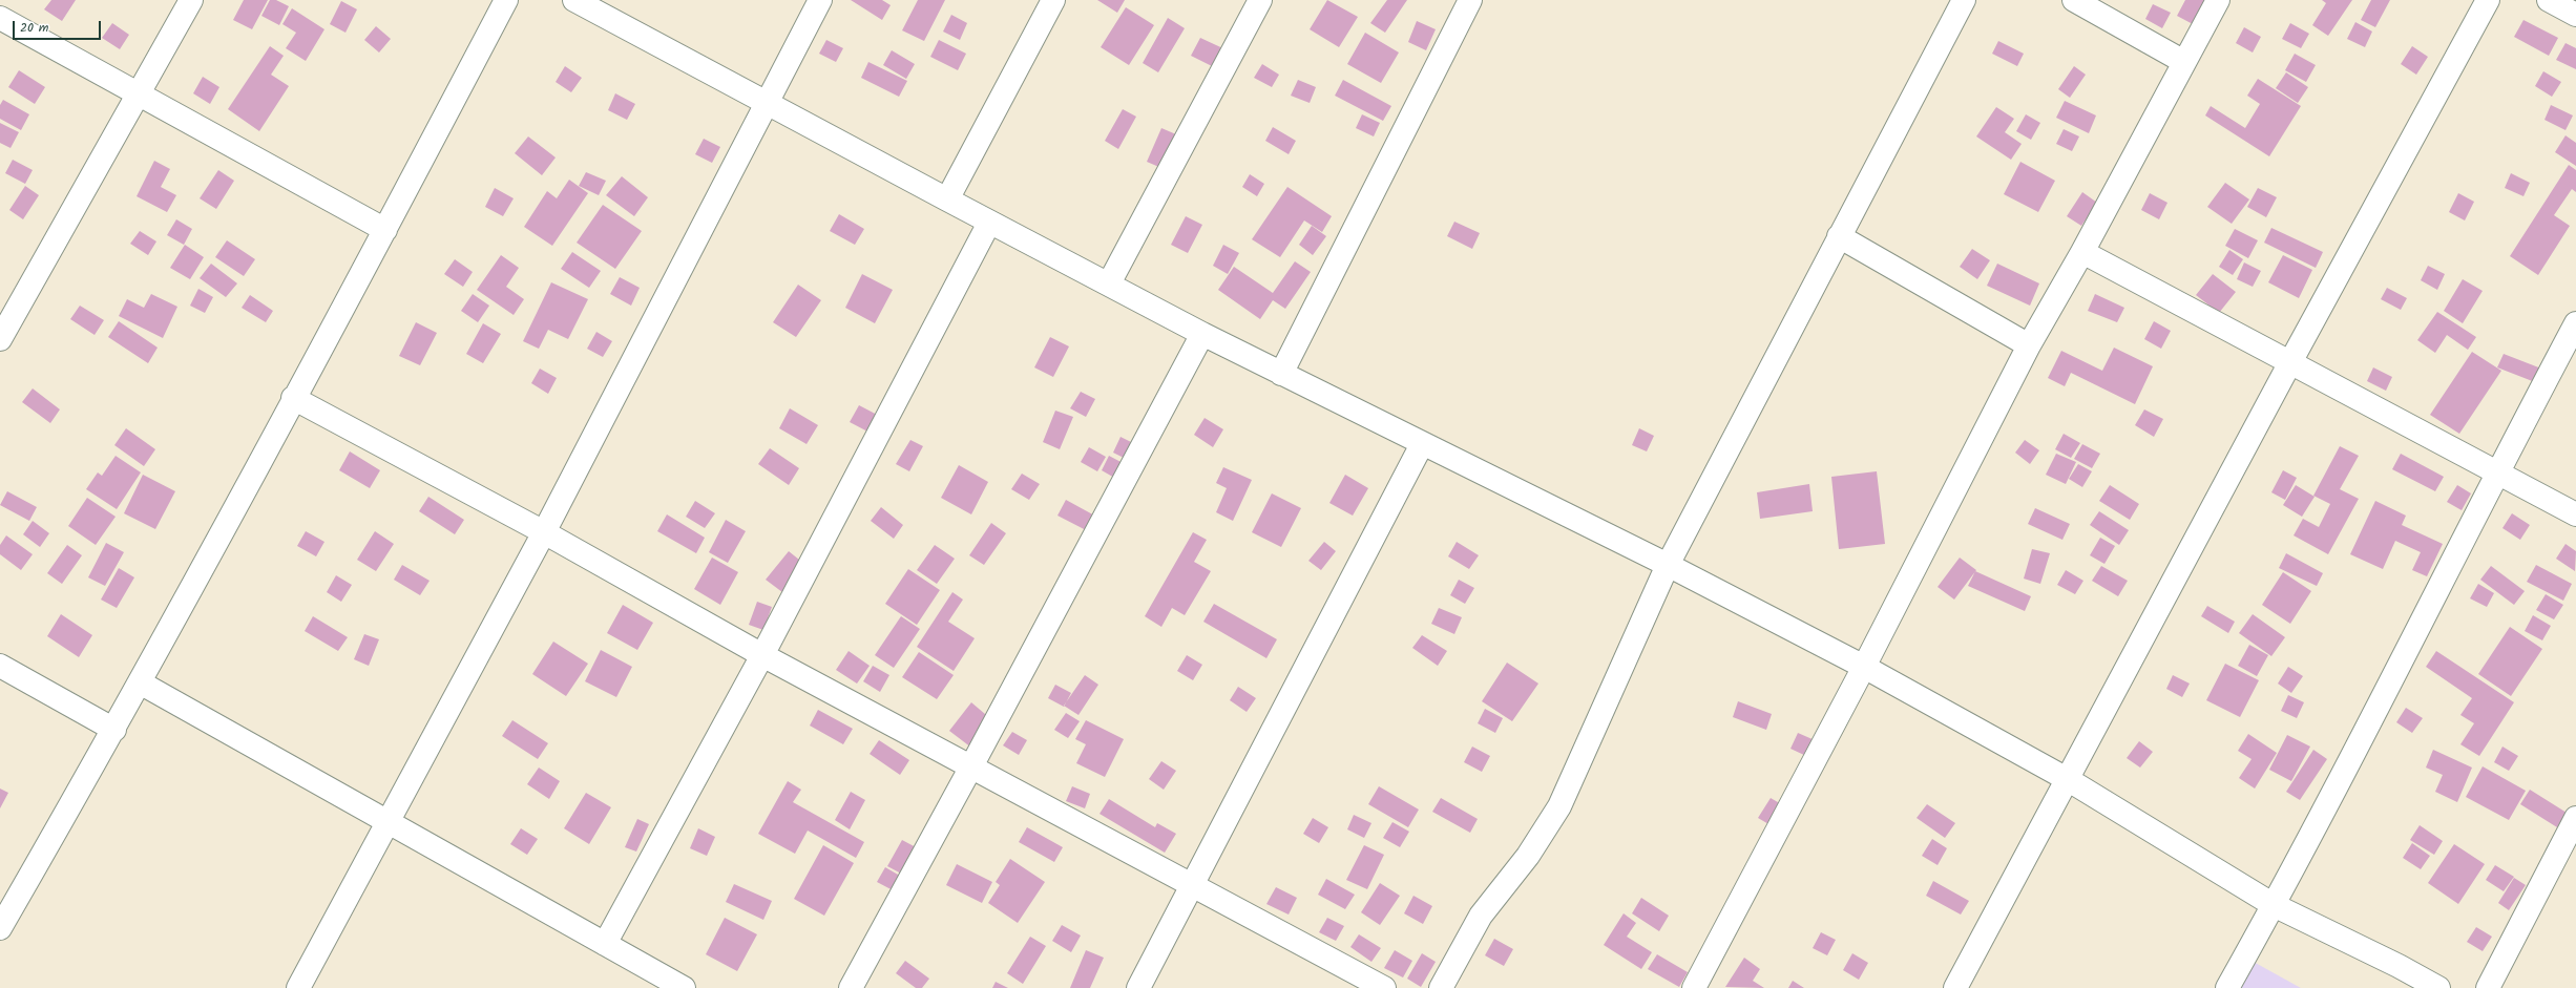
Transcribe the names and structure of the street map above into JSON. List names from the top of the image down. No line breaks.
{"scale_bar":"20 m"}
